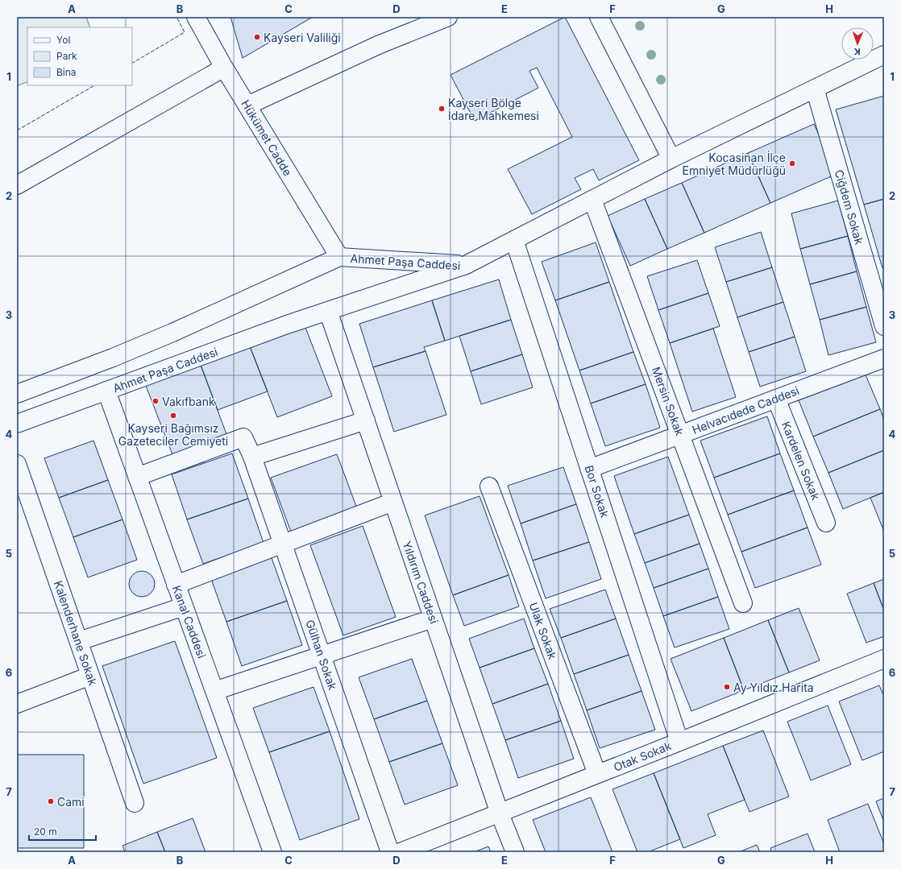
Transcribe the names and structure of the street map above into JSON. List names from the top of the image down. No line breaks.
{"streets":{"street":["Hükümet Cadde","Ciğdem Sokak","Ahmet Paşa Caddesi","Mersin Sokak","Helvacıdede Caddesi","Kardelen Sokak","Bor Sokak","Yıldırım Caddesi","Kanal Caddesi","Ulak Sokak","Kalenderhane Sokak","Gülhan Sokak","Otak Sokak"]},"crossings":[["Hükümet Cadde","Ahmet Paşa Caddesi"],["Ahmet Paşa Caddesi","Yıldırım Caddesi"],["Ahmet Paşa Caddesi","Kanal Caddesi"],["Mersin Sokak","Helvacıdede Caddesi"],["Helvacıdede Caddesi","Kardelen Sokak"],["Helvacıdede Caddesi","Bor Sokak"],["Bor Sokak","Otak Sokak"],["Yıldırım Caddesi","Otak Sokak"],["Kanal Caddesi","Gülhan Sokak"],["Ulak Sokak","Otak Sokak"]],"places":["Kayseri Valiliği","Kayseri Bölge İdare Mahkemesi","Kocasinan İlçe Emniyet Müdürlüğü","Vakıfbank","Kayseri Bağımsız Gazeteciler Cemiyeti","Ay Yıldız Harita","Cami"],"legend":["Yol","Park","Bina"],"scale_bar":"20 m","north":"bottom","grid":{"columns":["A","B","C","D","E","F","G","H"],"rows":["1","2","3","4","5","6","7"]}}
